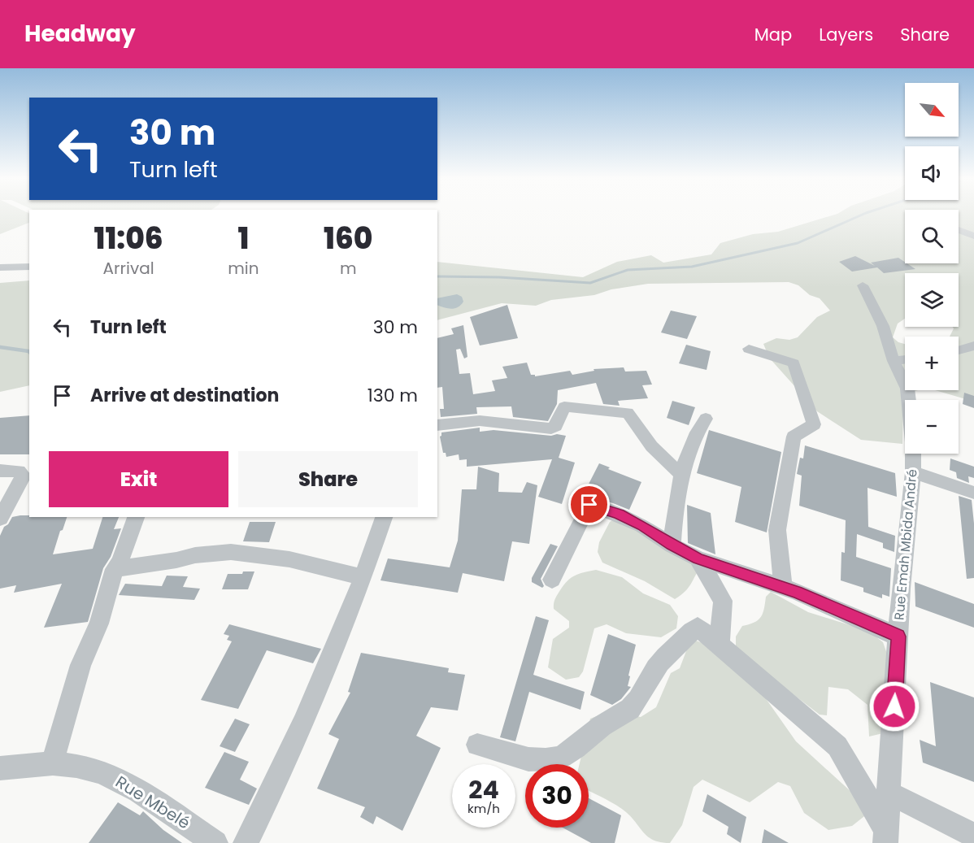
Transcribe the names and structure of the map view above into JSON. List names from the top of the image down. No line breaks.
{"streets":{"street":["Rue Emah Mbida André","Rue Mbelé"]},"north":"bottom right","page":{"header":"Headway","nav":["Map","Layers","Share"],"map_buttons":["+","−"],"turn":["30 m","Turn left"],"eta":["11:06","Arrival","1","min","160","m"],"list":[{"name":"Turn left","value":"30 m"},{"name":"Arrive at destination","value":"130 m"}],"buttons":["Exit","Share"],"speed":"24 km/h","limit":"30"}}
